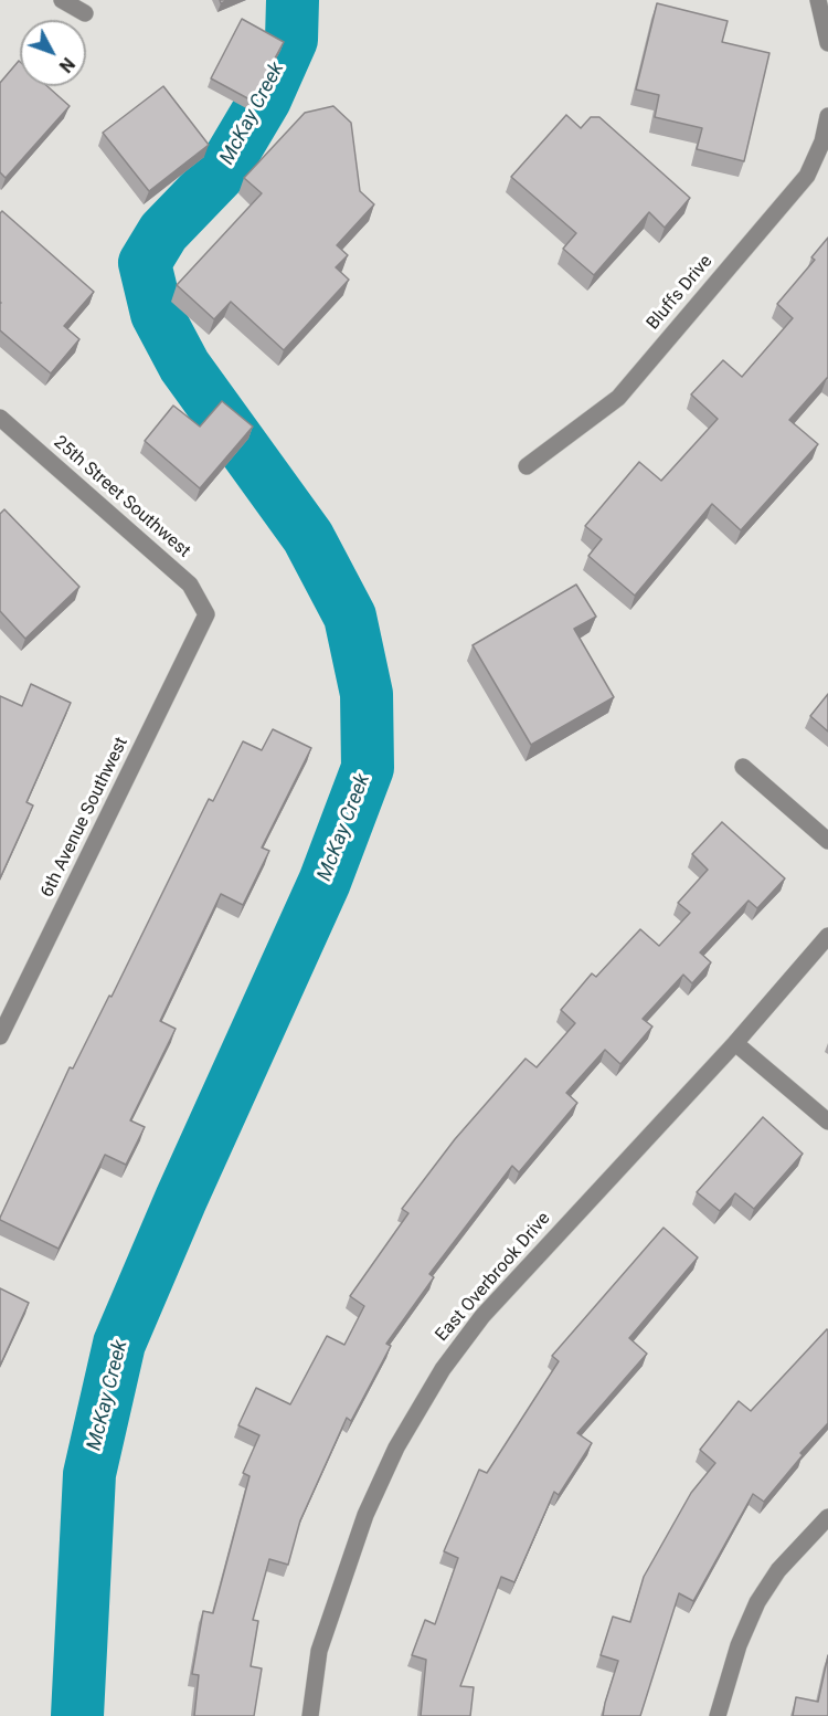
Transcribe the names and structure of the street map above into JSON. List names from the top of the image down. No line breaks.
{"streets":{"street":["Bluffs Drive","25th Street Southwest","6th Avenue Southwest","East Overbrook Drive"]},"crossings":[["25th Street Southwest","6th Avenue Southwest"]],"water":["McKay Creek"],"north":"bottom right"}
